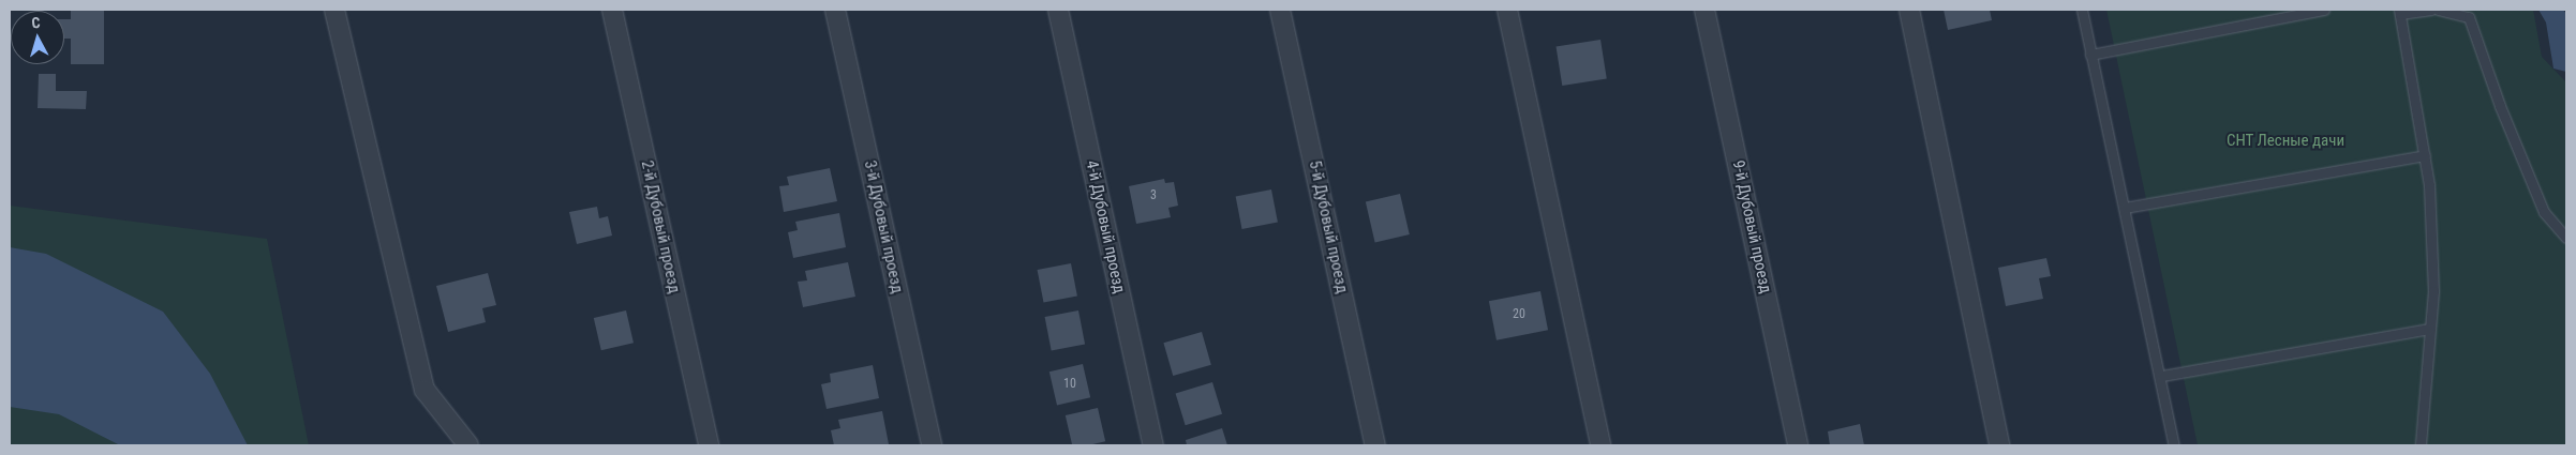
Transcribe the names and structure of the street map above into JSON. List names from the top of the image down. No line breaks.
{"streets":{"street":["2-й Дубовый проезд","3-й Дубовый проезд","4-й Дубовый проезд","5-й Дубовый проезд","9-й Дубовый проезд"]},"parks":["СНТ Лесные дачи"],"house_numbers":["3","20","10"],"north":"top"}
